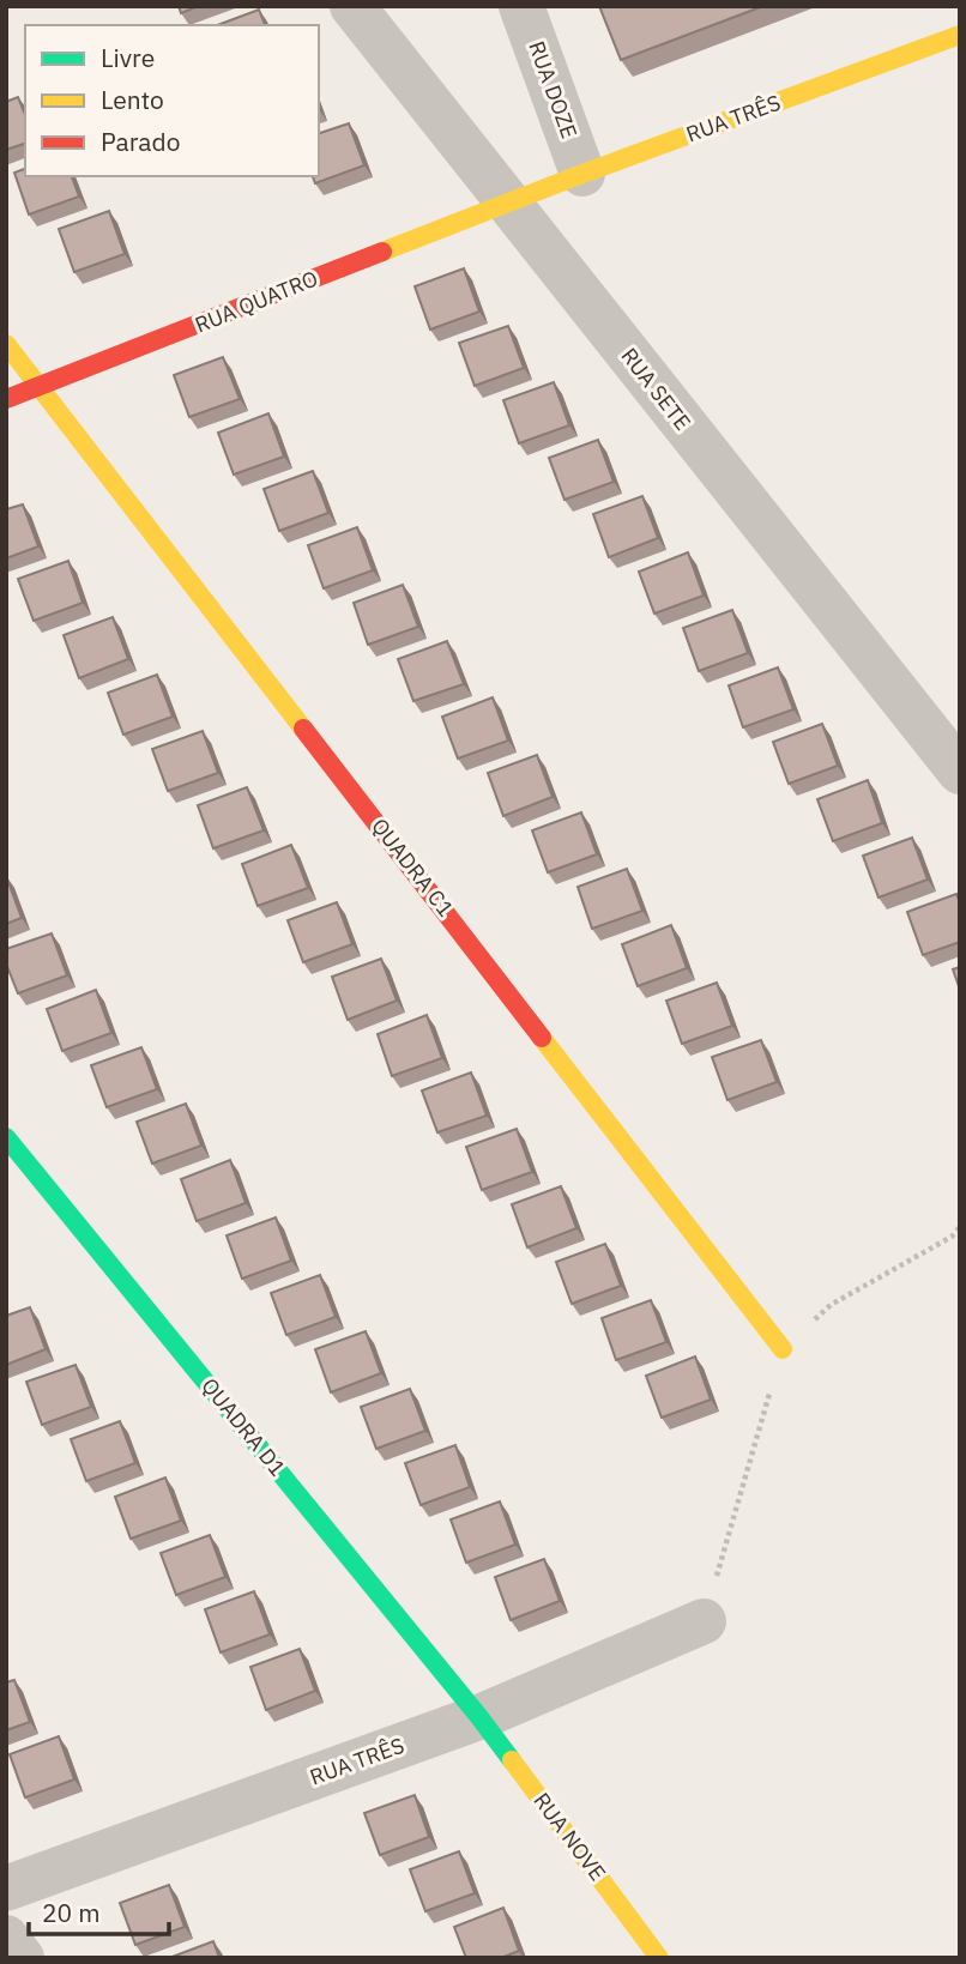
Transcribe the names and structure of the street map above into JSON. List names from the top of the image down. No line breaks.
{"streets":{"street":["RUA DOZE","RUA TRÊS","RUA QUATRO","RUA SETE","QUADRA C1","QUADRA D1","RUA NOVE"]},"crossings":[["RUA DOZE","RUA TRÊS"],["RUA TRÊS","RUA QUATRO"],["RUA TRÊS","RUA SETE"],["RUA TRÊS","QUADRA D1"],["RUA TRÊS","RUA NOVE"],["RUA QUATRO","RUA SETE"],["RUA QUATRO","QUADRA C1"],["QUADRA D1","RUA NOVE"]],"legend":["Livre","Lento","Parado"],"scale_bar":"20 m"}
